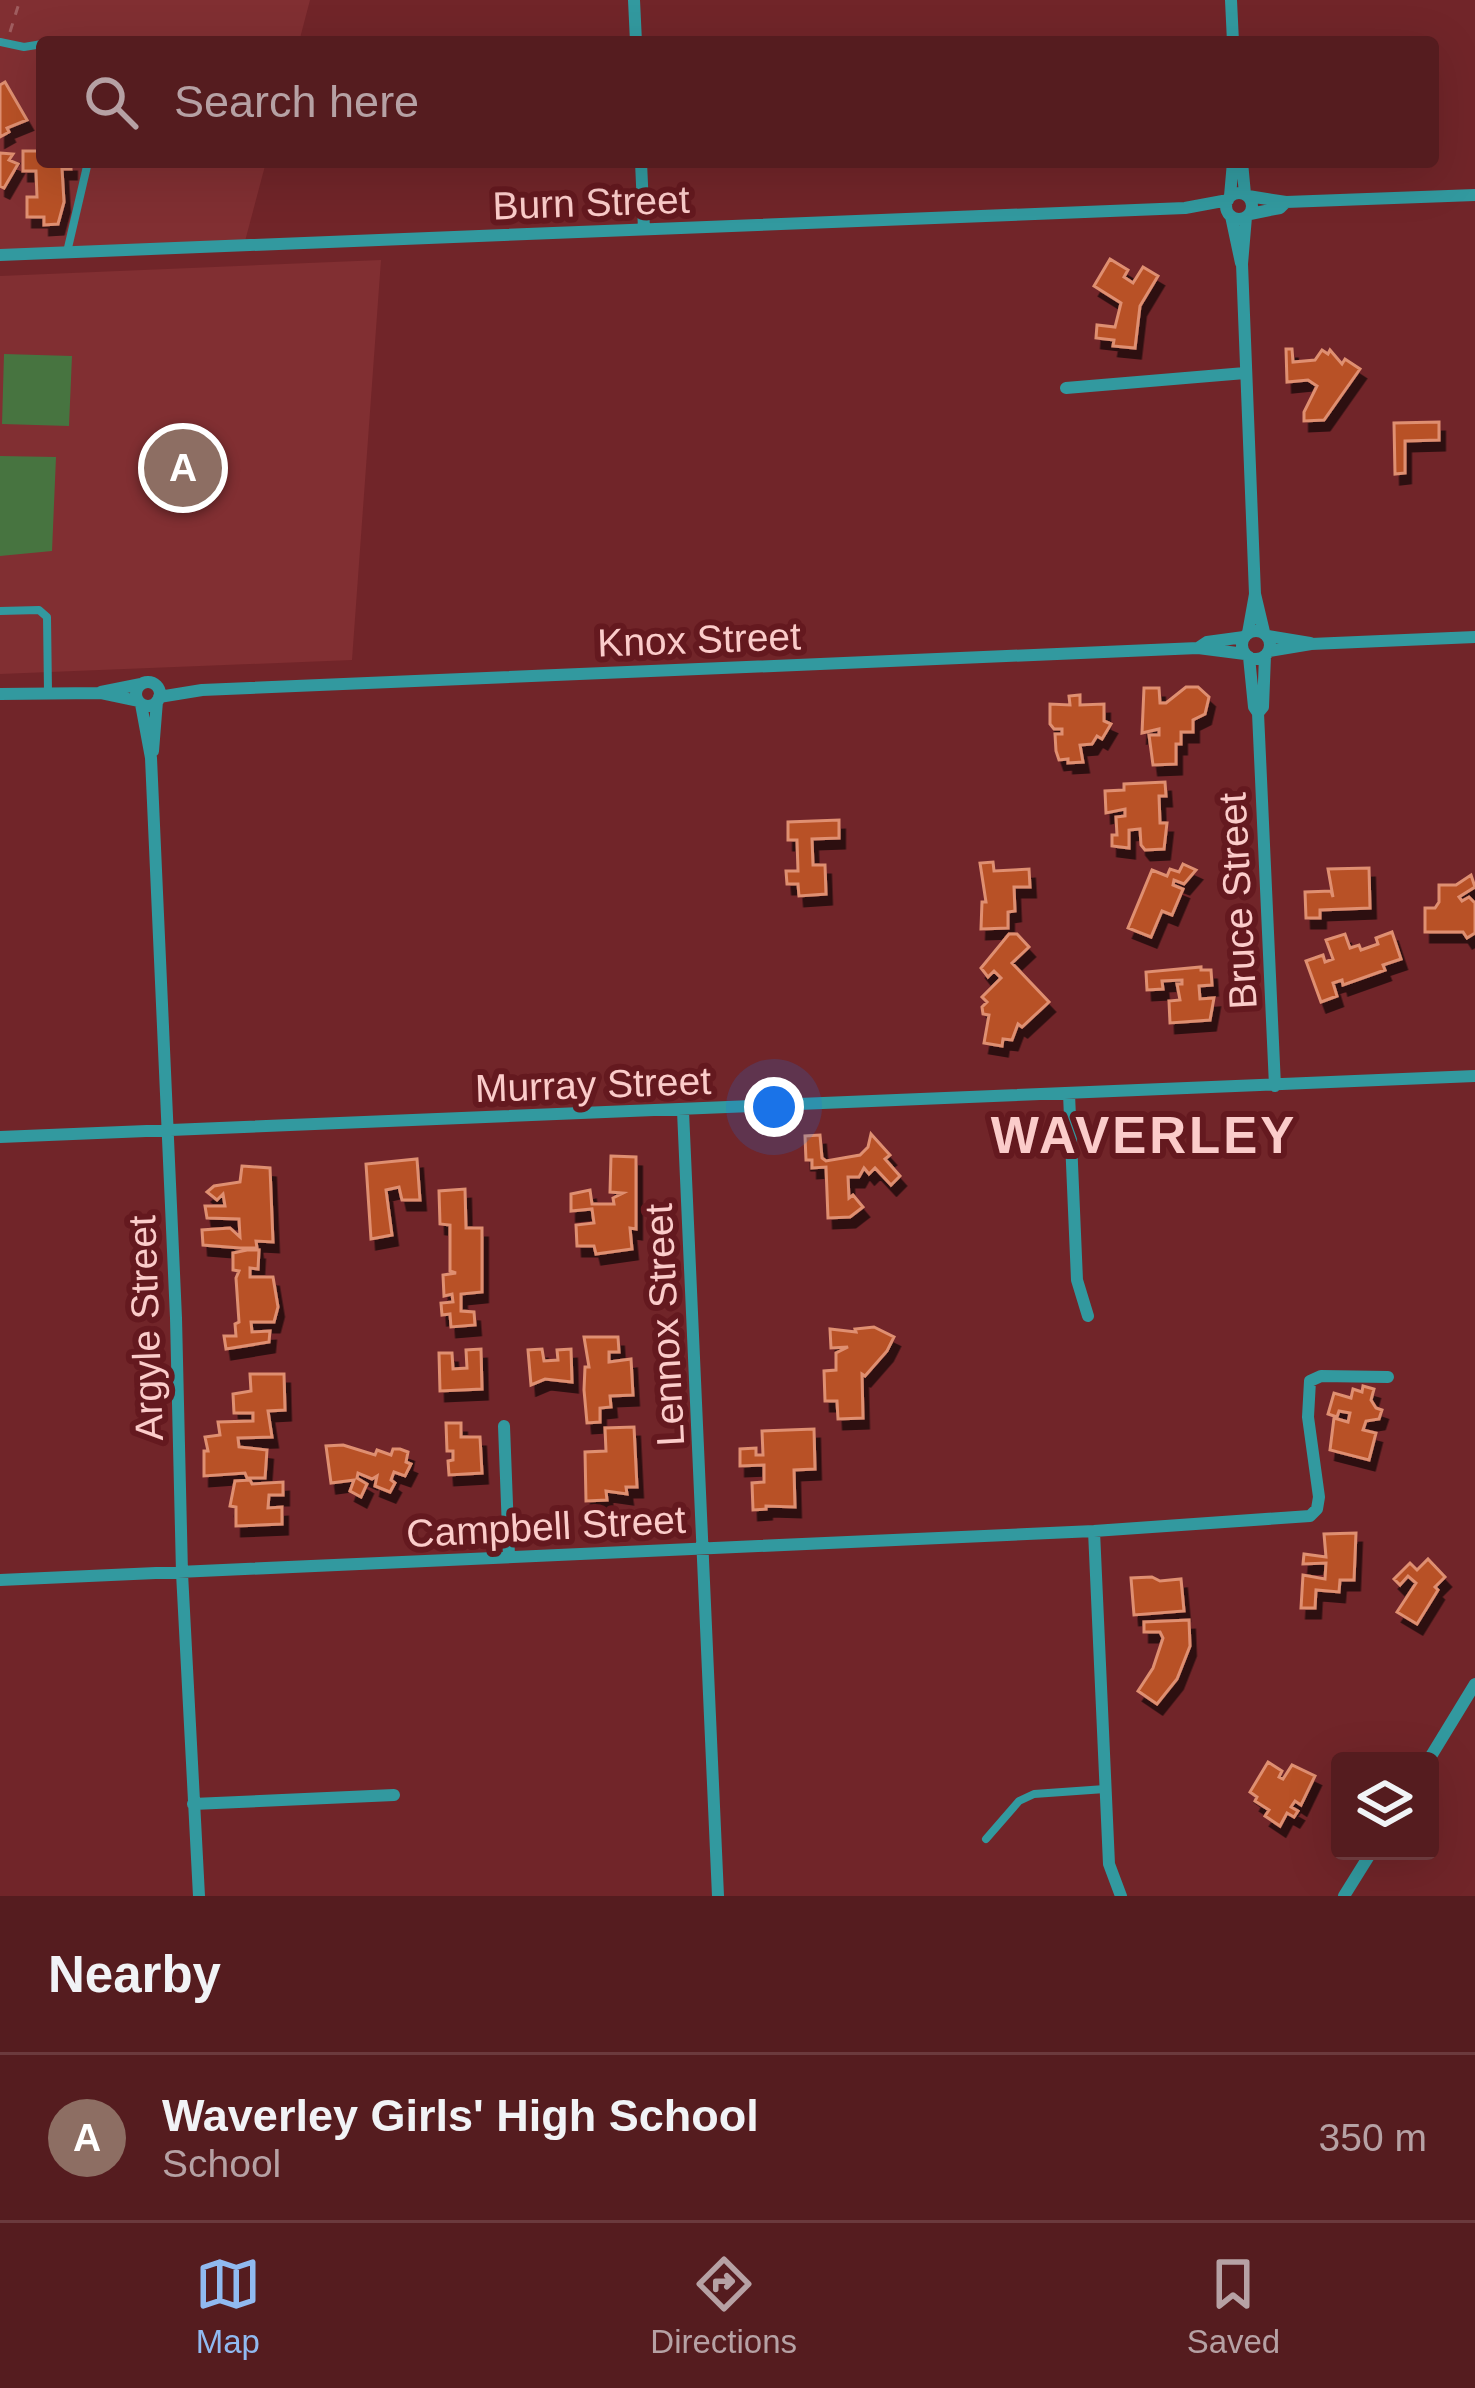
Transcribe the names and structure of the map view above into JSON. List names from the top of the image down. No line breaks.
{"streets":{"street":["Burn Street","Knox Street","Bruce Street","Murray Street","Lennox Street","Argyle Street","Campbell Street"]},"crossings":[["Knox Street","Bruce Street"],["Knox Street","Argyle Street"],["Bruce Street","Murray Street"],["Murray Street","Lennox Street"],["Murray Street","Argyle Street"],["Lennox Street","Campbell Street"],["Argyle Street","Campbell Street"]],"districts":["WAVERLEY"],"page":{"search":"Search here","pins":"A","heading":"Nearby","list":[{"mark":"A","name":"Waverley Girls' High School","note":"School","value":"350 m"}],"nav":["Map","Directions","Saved"]}}
